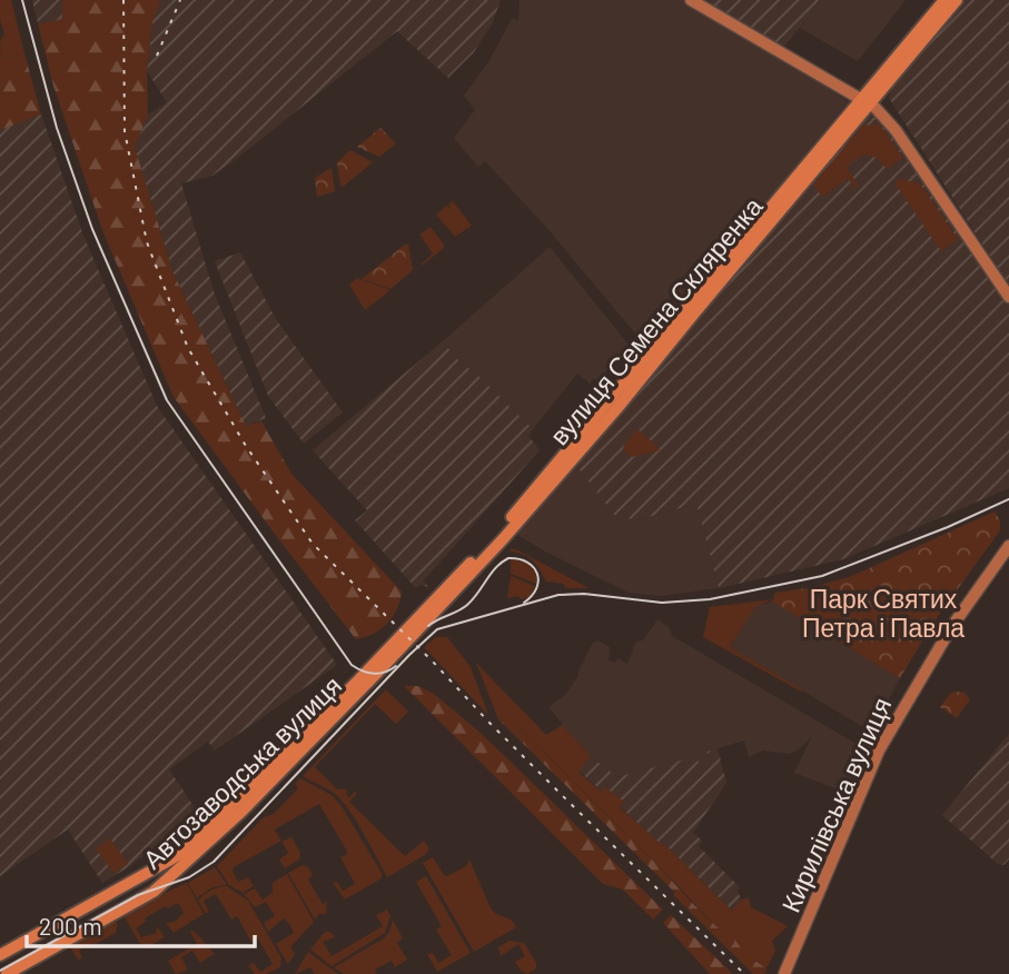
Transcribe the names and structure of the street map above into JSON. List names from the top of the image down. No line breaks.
{"streets":{"main road":["вулиця Семена Скляренка","Автозаводська вулиця","Кирилівська вулиця"]},"crossings":[["вулиця Семена Скляренка","Автозаводська вулиця"]],"parks":["Парк Святих Петра і Павла"],"scale_bar":"200 m"}
